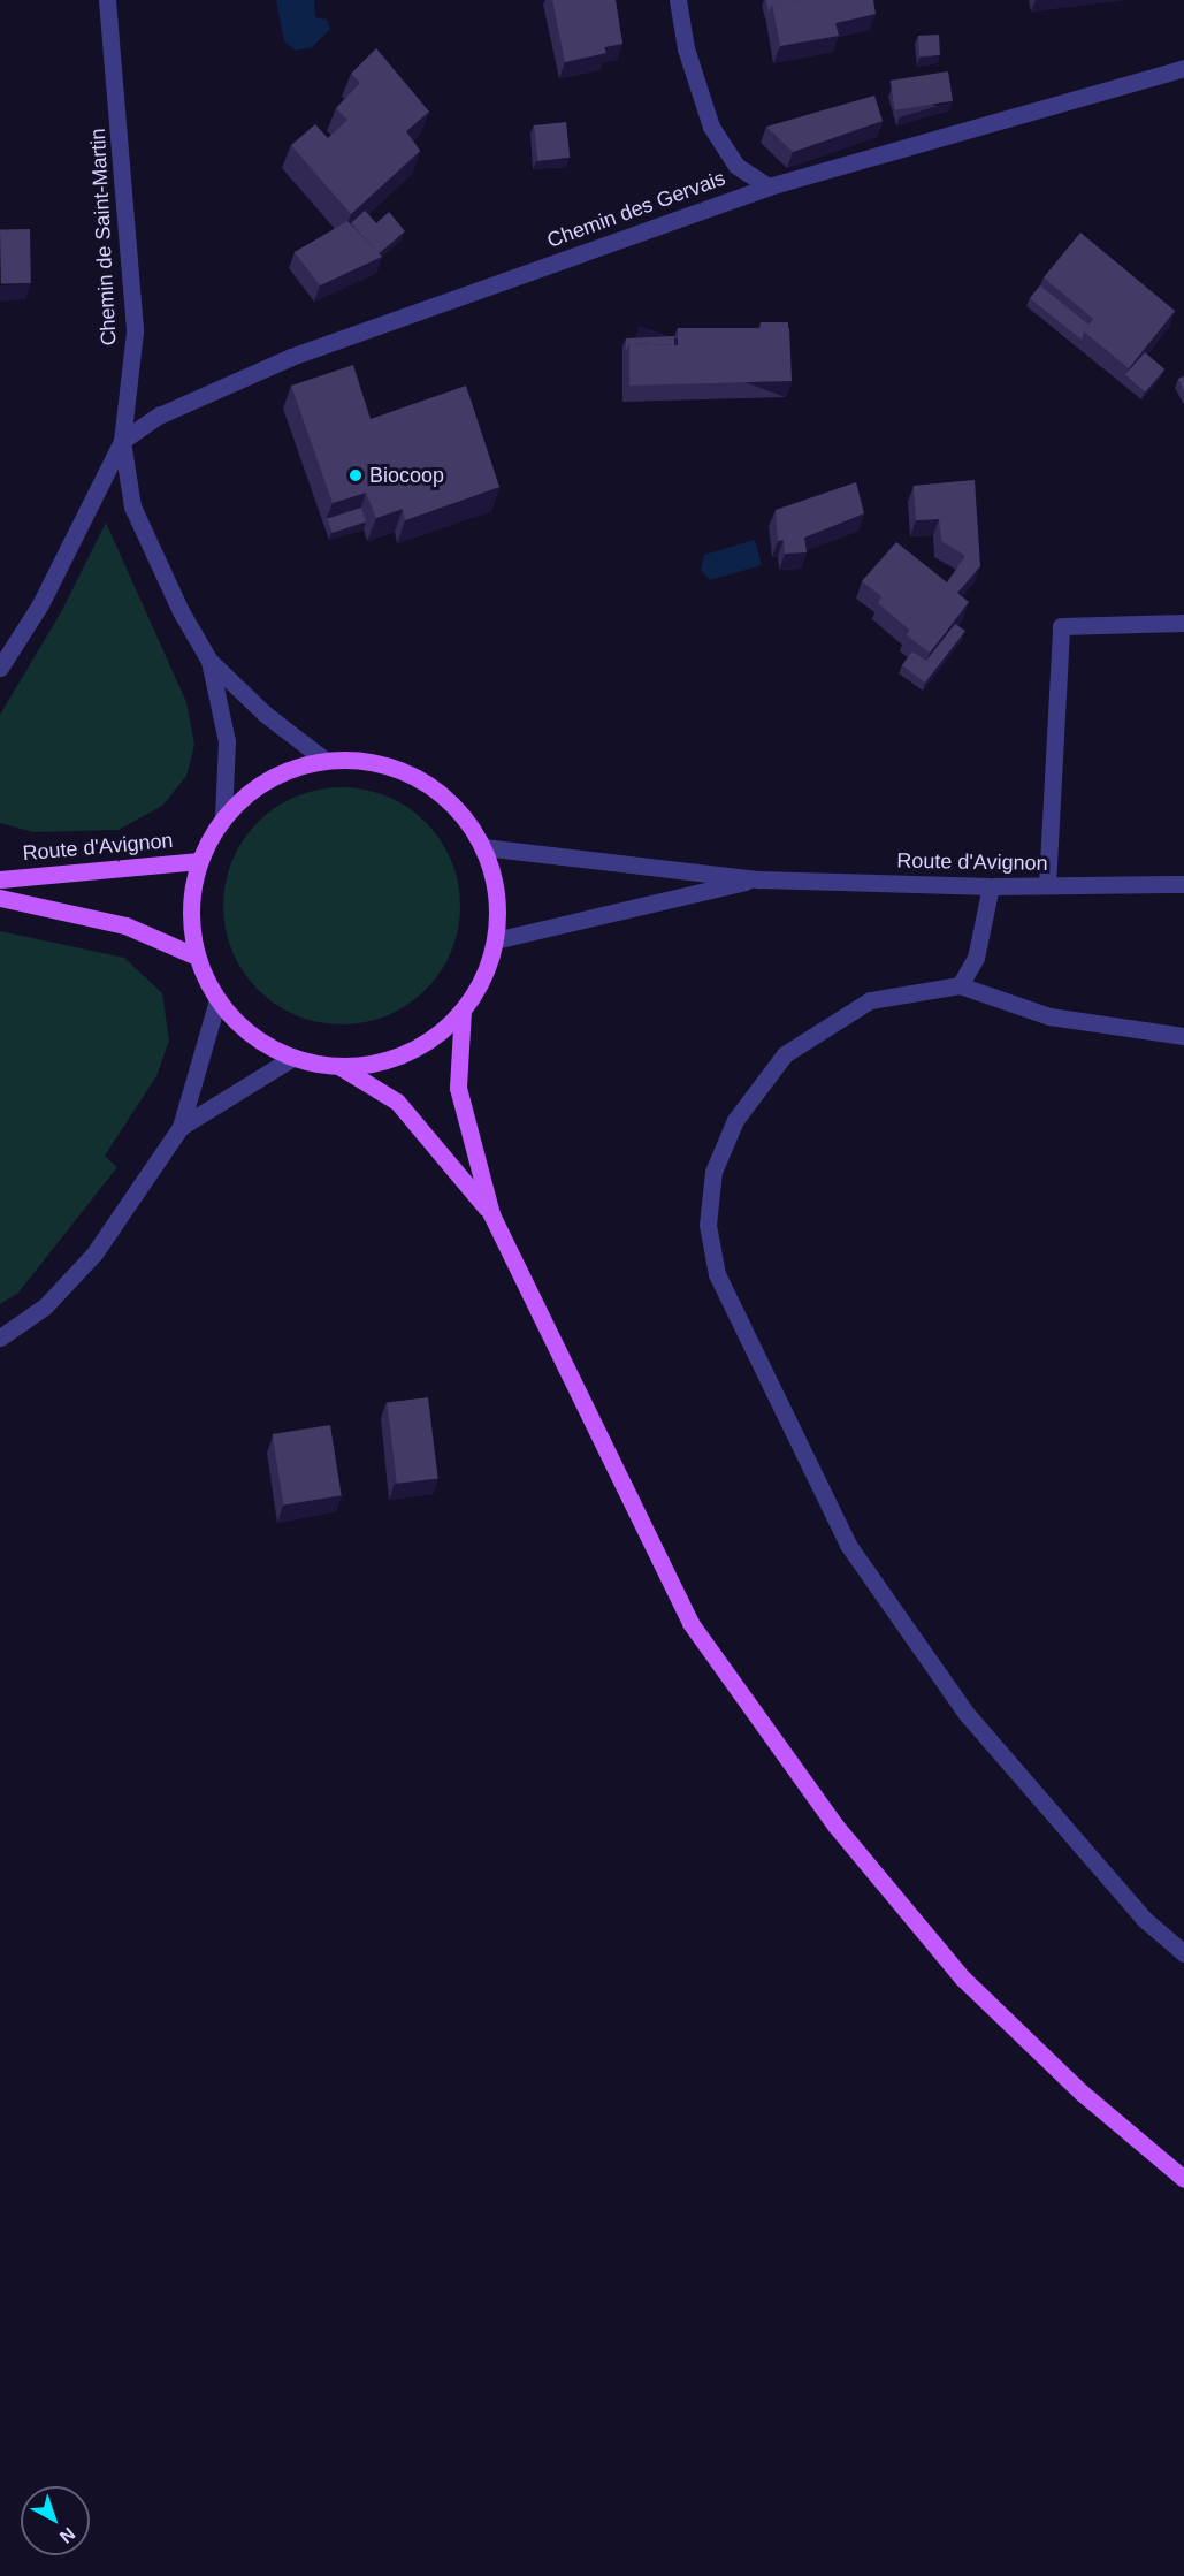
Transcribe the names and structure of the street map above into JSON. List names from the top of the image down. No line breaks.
{"streets":{"main road":["Route d'Avignon"],"street":["Chemin des Gervais","Chemin de Saint-Martin"]},"crossings":[["Chemin des Gervais","Chemin de Saint-Martin"]],"places":["Biocoop"],"north":"bottom right"}
